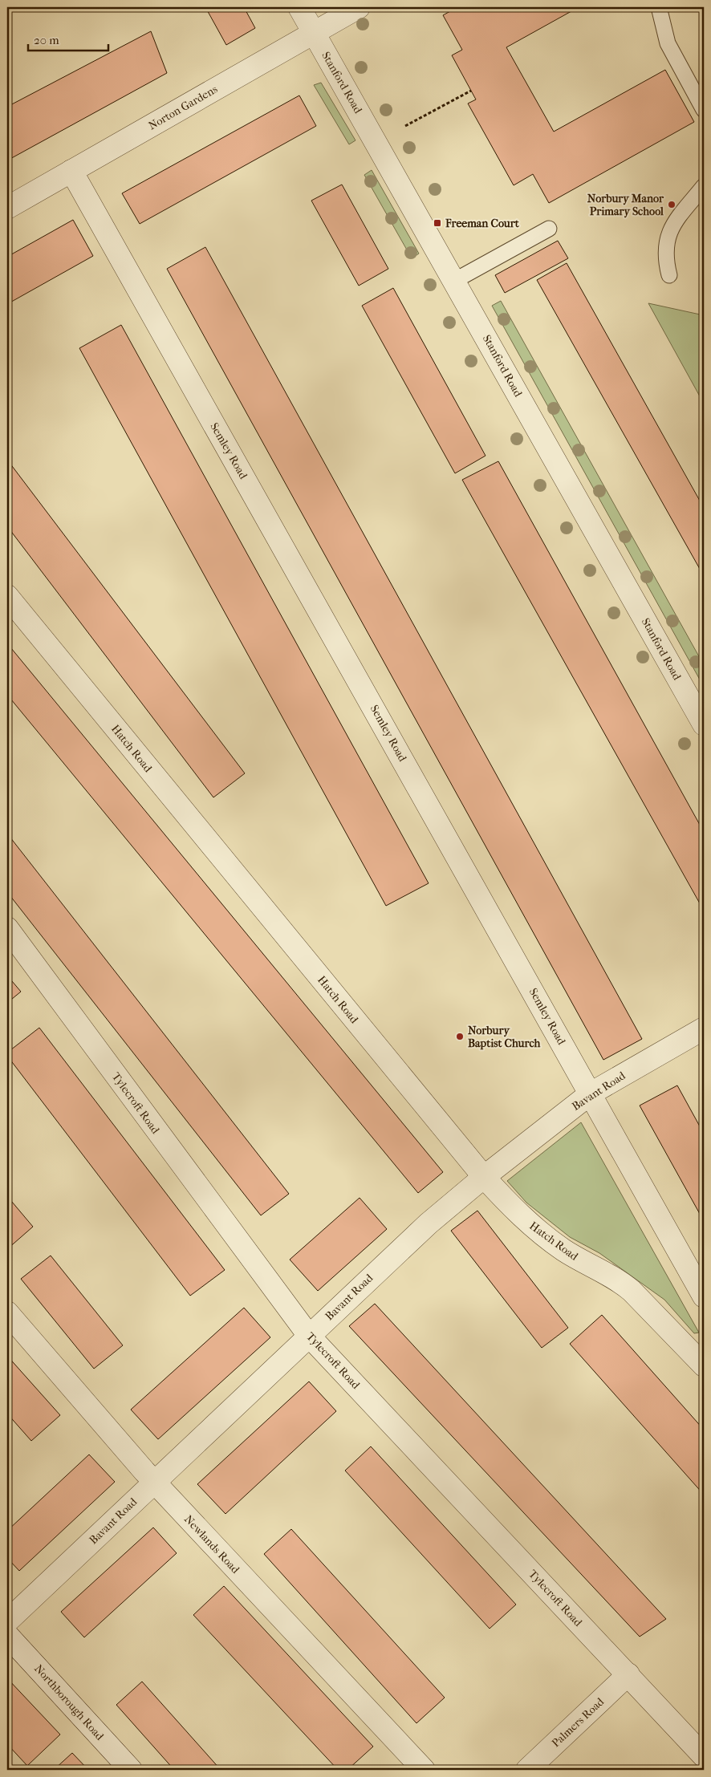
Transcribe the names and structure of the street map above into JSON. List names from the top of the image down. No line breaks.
{"streets":{"street":["Stanford Road","Norton Gardens","Semley Road","Hatch Road","Bavant Road","Tylecroft Road","Newlands Road","Northborough Road","Palmers Road"]},"crossings":[["Stanford Road","Norton Gardens"],["Norton Gardens","Semley Road"],["Semley Road","Bavant Road"],["Hatch Road","Bavant Road"],["Bavant Road","Tylecroft Road"],["Bavant Road","Newlands Road"],["Tylecroft Road","Palmers Road"]],"places":{"other":["Norbury Manor Primary School","Norbury Baptist Church"],"transit":["Freeman Court"]},"scale_bar":"20 m"}
